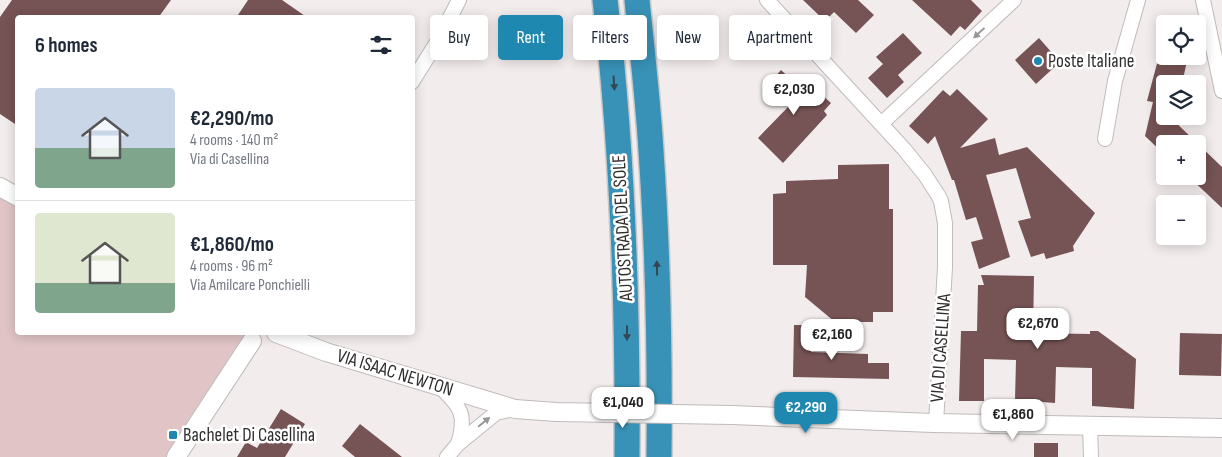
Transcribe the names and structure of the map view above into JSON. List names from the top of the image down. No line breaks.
{"streets":{"highway":["AUTOSTRADA DEL SOLE"],"street":["VIA DI CASELLINA","VIA ISAAC NEWTON"]},"crossings":[["VIA DI CASELLINA","VIA ISAAC NEWTON"]],"places":{"other":["Poste Italiane"],"transit":["Bachelet Di Casellina"]},"page":{"map_buttons":["+","−"],"chip":["Buy","Rent","Filters","New","Apartment"],"heading":"6 homes","price":["€2,030","€2,670","€2,160","€1,040","€2,290","€1,860"],"list":[{"name":"€2,290/mo","note":"4 rooms · 140 m² · Via di Casellina"},{"name":"€1,860/mo","note":"4 rooms · 96 m² · Via Amilcare Ponchielli"}]}}
